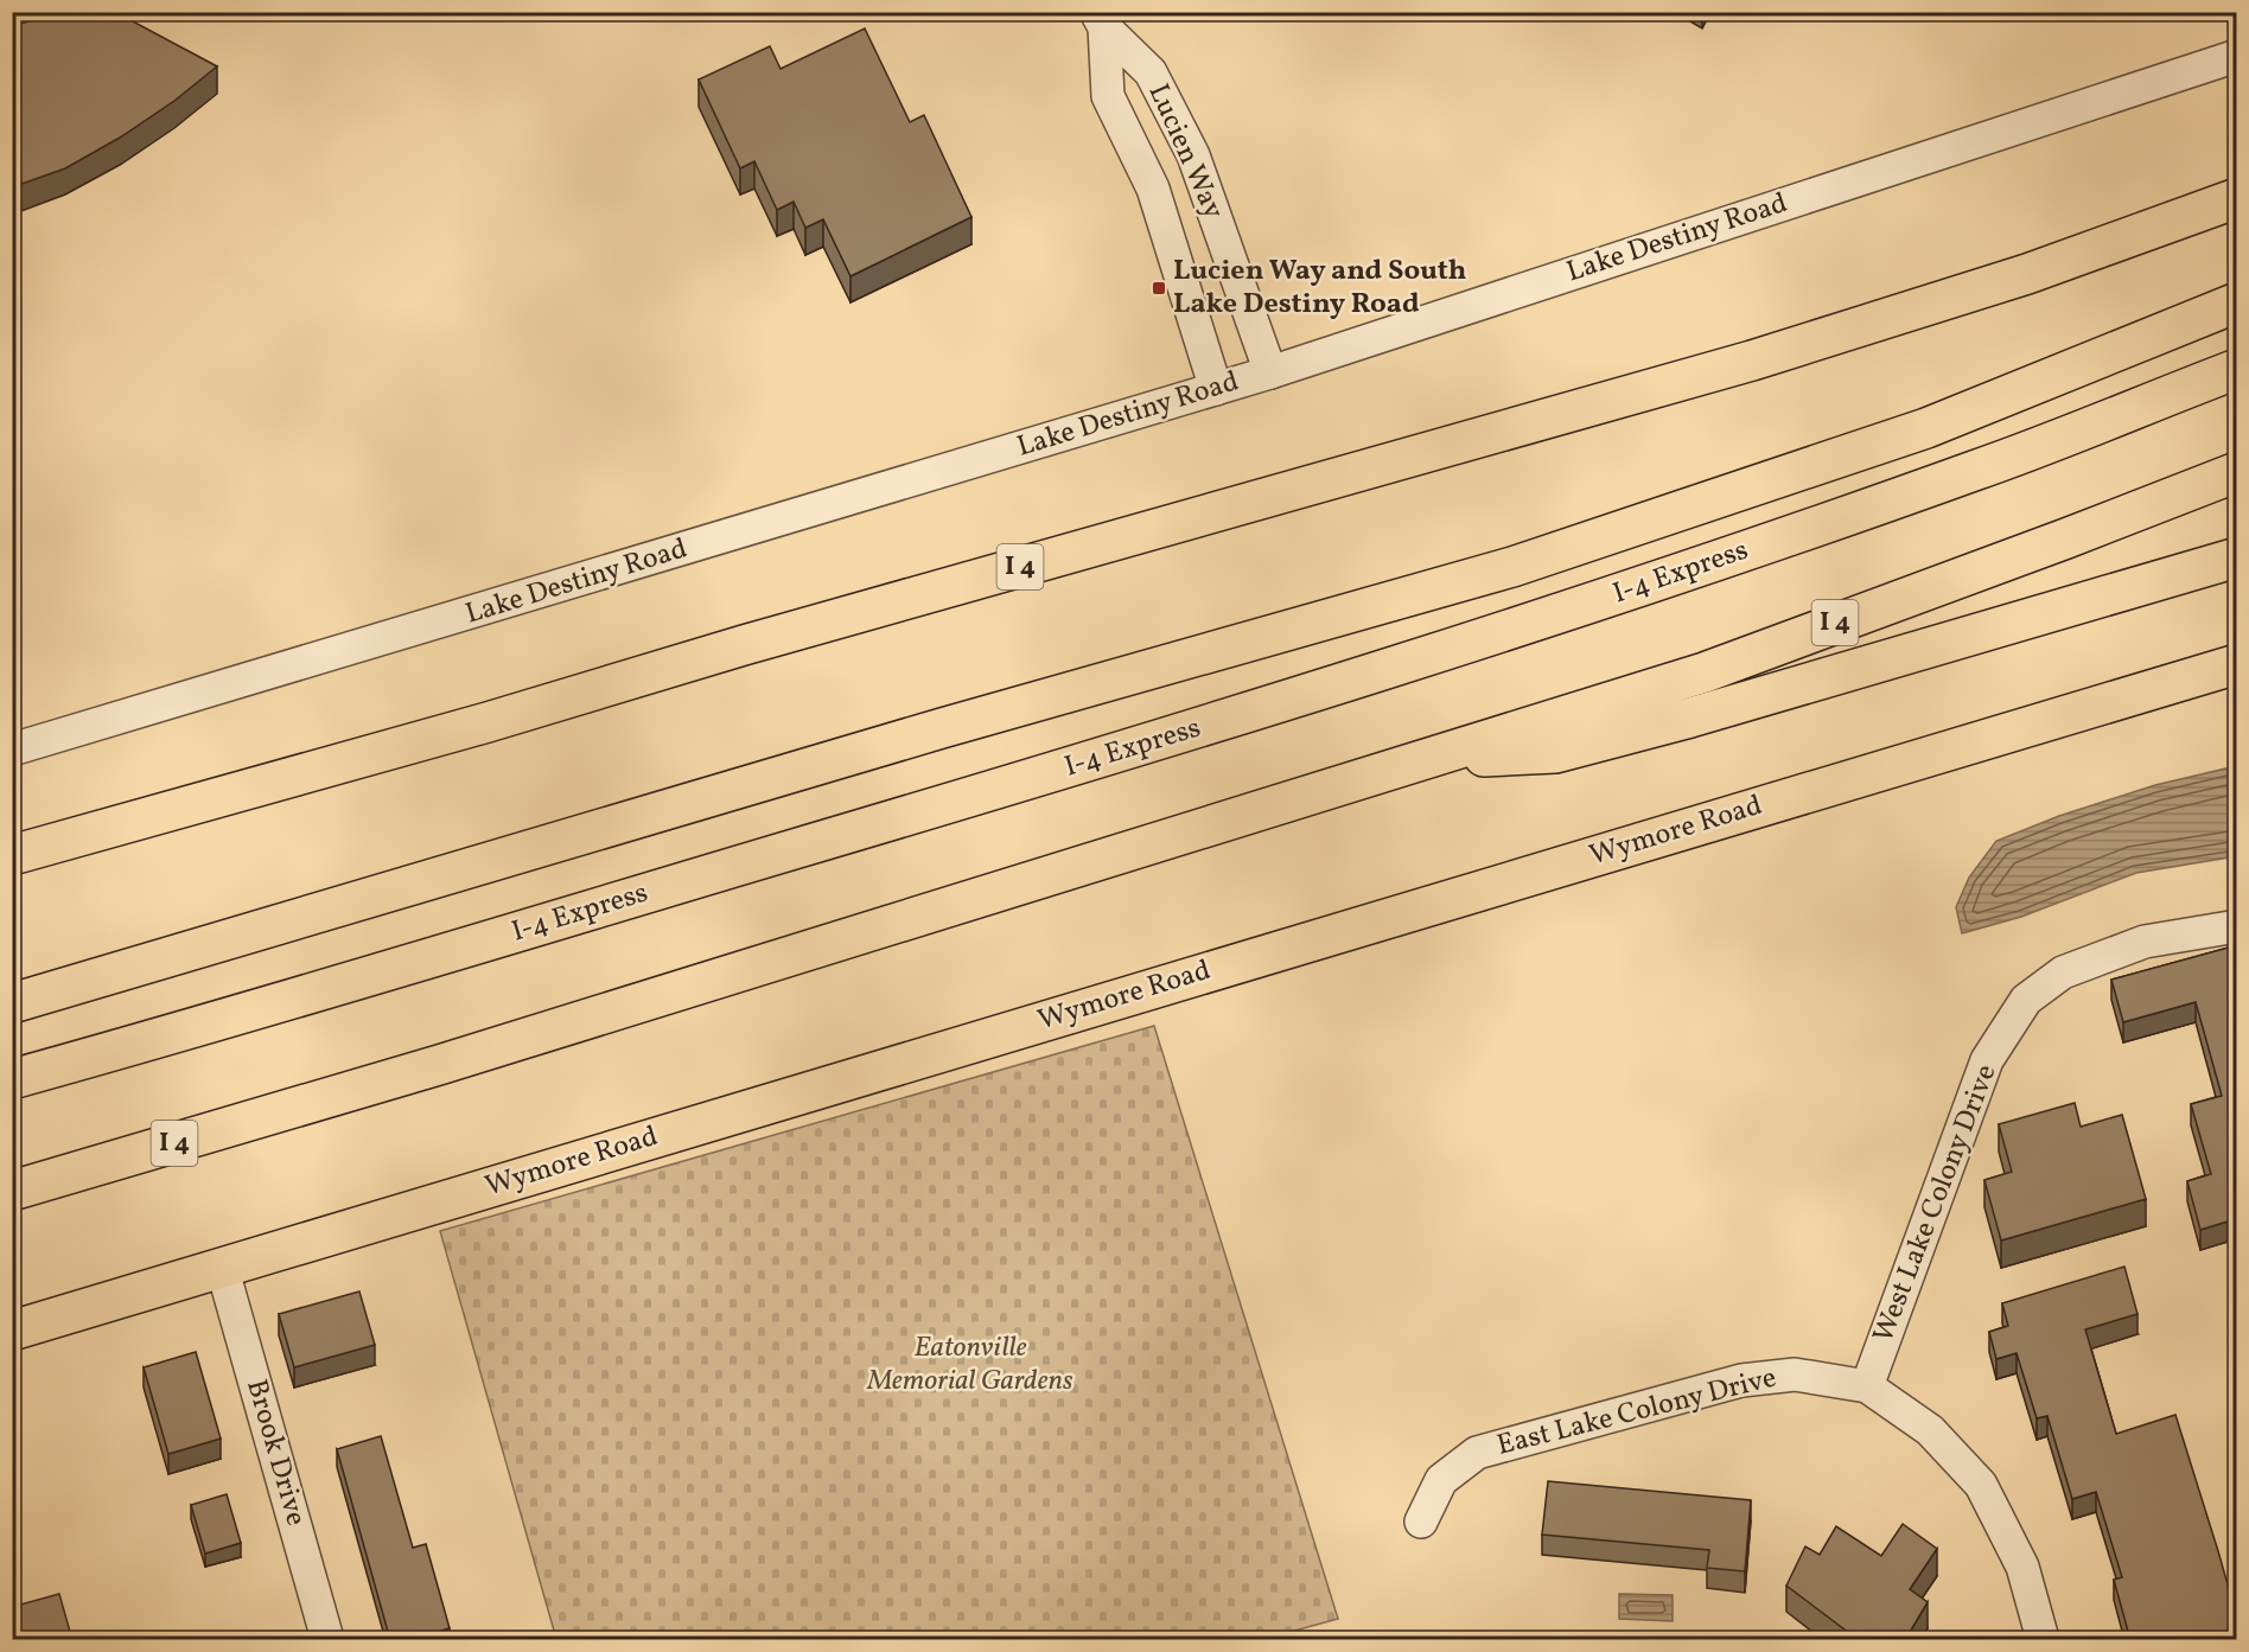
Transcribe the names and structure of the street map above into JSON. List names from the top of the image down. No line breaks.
{"streets":{"main road":["I 4","I-4 Express","Wymore Road"],"street":["Lucien Way","Lake Destiny Road","West Lake Colony Drive","East Lake Colony Drive","Brook Drive"]},"crossings":[["Lucien Way","Lake Destiny Road"],["Wymore Road","Brook Drive"],["West Lake Colony Drive","East Lake Colony Drive"]],"parks":["Eatonville Memorial Gardens"],"places":{"transit":["Lucien Way and South Lake Destiny Road"]}}
